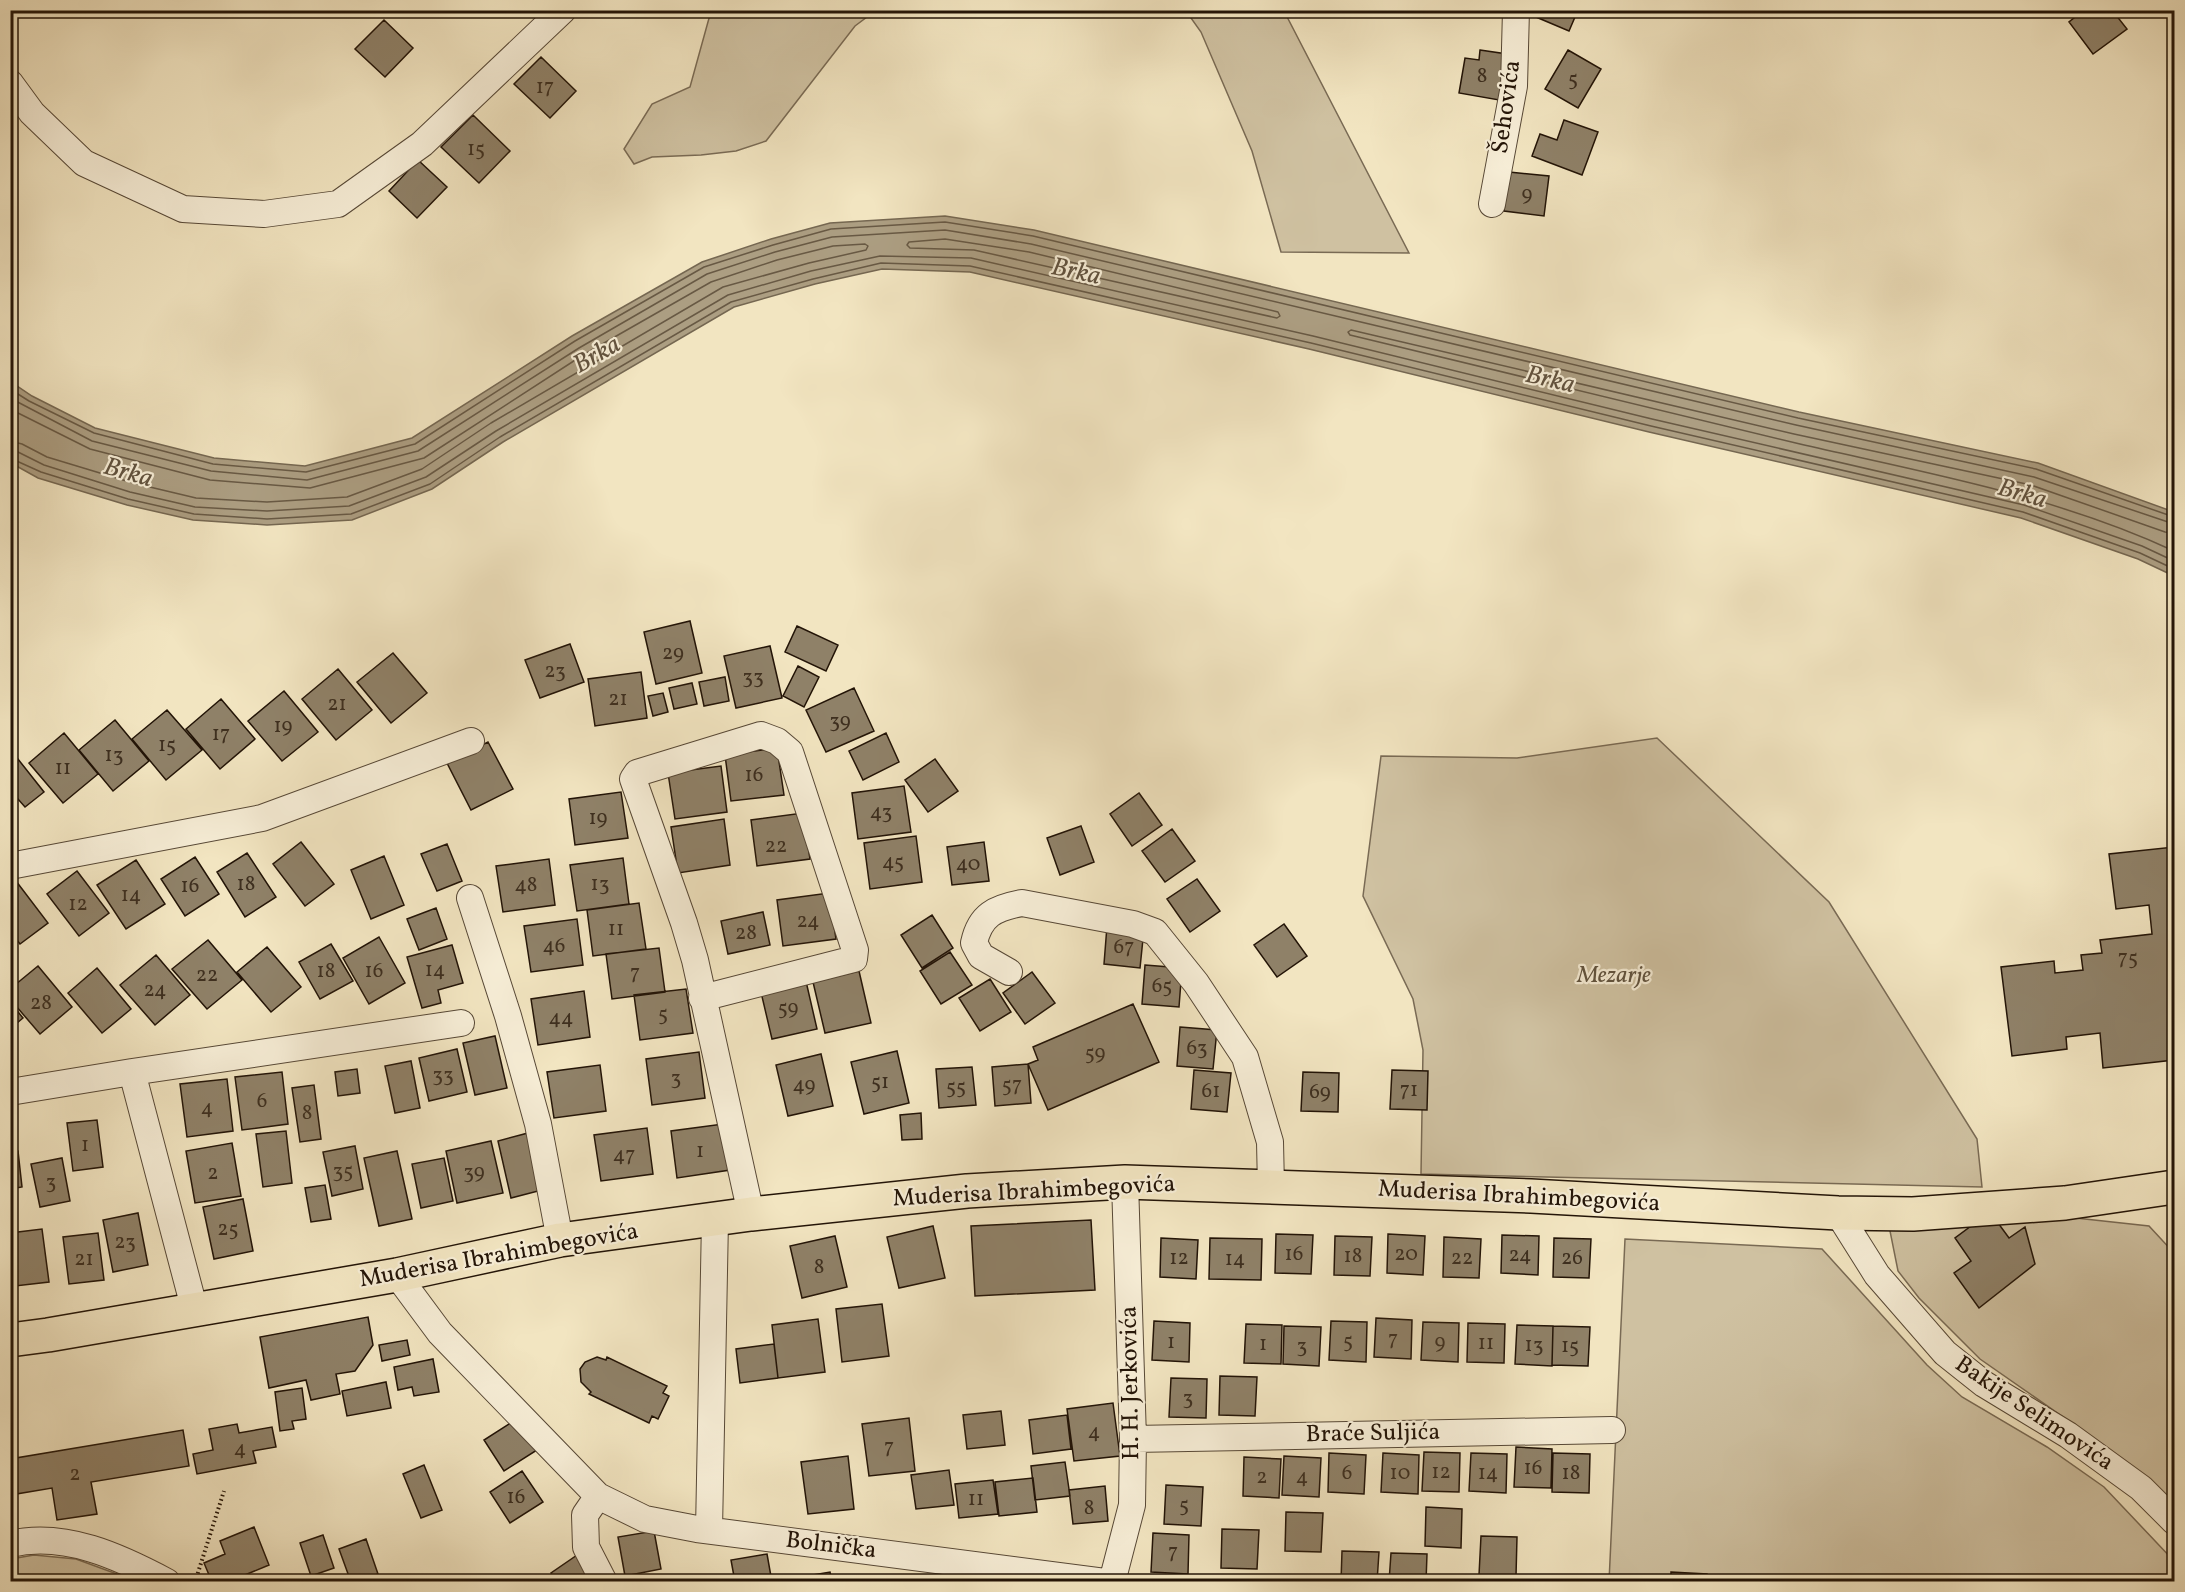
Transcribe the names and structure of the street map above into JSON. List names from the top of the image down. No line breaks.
{"streets":{"main road":["Muderisa Ibrahimbegovića"],"street":["Šehovića","H. H. Jerkovića","Bakije Selimovića","Braće Suljića","Bolnička"]},"crossings":[["Muderisa Ibrahimbegovića","H. H. Jerkovića"],["Muderisa Ibrahimbegovića","Bakije Selimovića"],["Muderisa Ibrahimbegovića","Bolnička"],["H. H. Jerkovića","Braće Suljića"]],"water":["Brka"],"parks":["Mezarje"],"house_numbers":["8","5","17","15","9","29","23","33","21","21","39","19","17","15","13","11","16","43","19","22","45","40","18","13","48","16","14","12","24","11","28","46","67","75","14","18","16","7","22","65","24","28","59","5","44","63","59","33","3","51","49","57","55","71","61","69","6","4","8","1","1","47","35","39","2","3","25","23","16","20","24","18","12","22","26","21","14","8","7","5","1","9","11","1","13","3","15","3","4","7","4","16","12","6","10","14","18","2","2","4","16","11","5","8","7"]}
